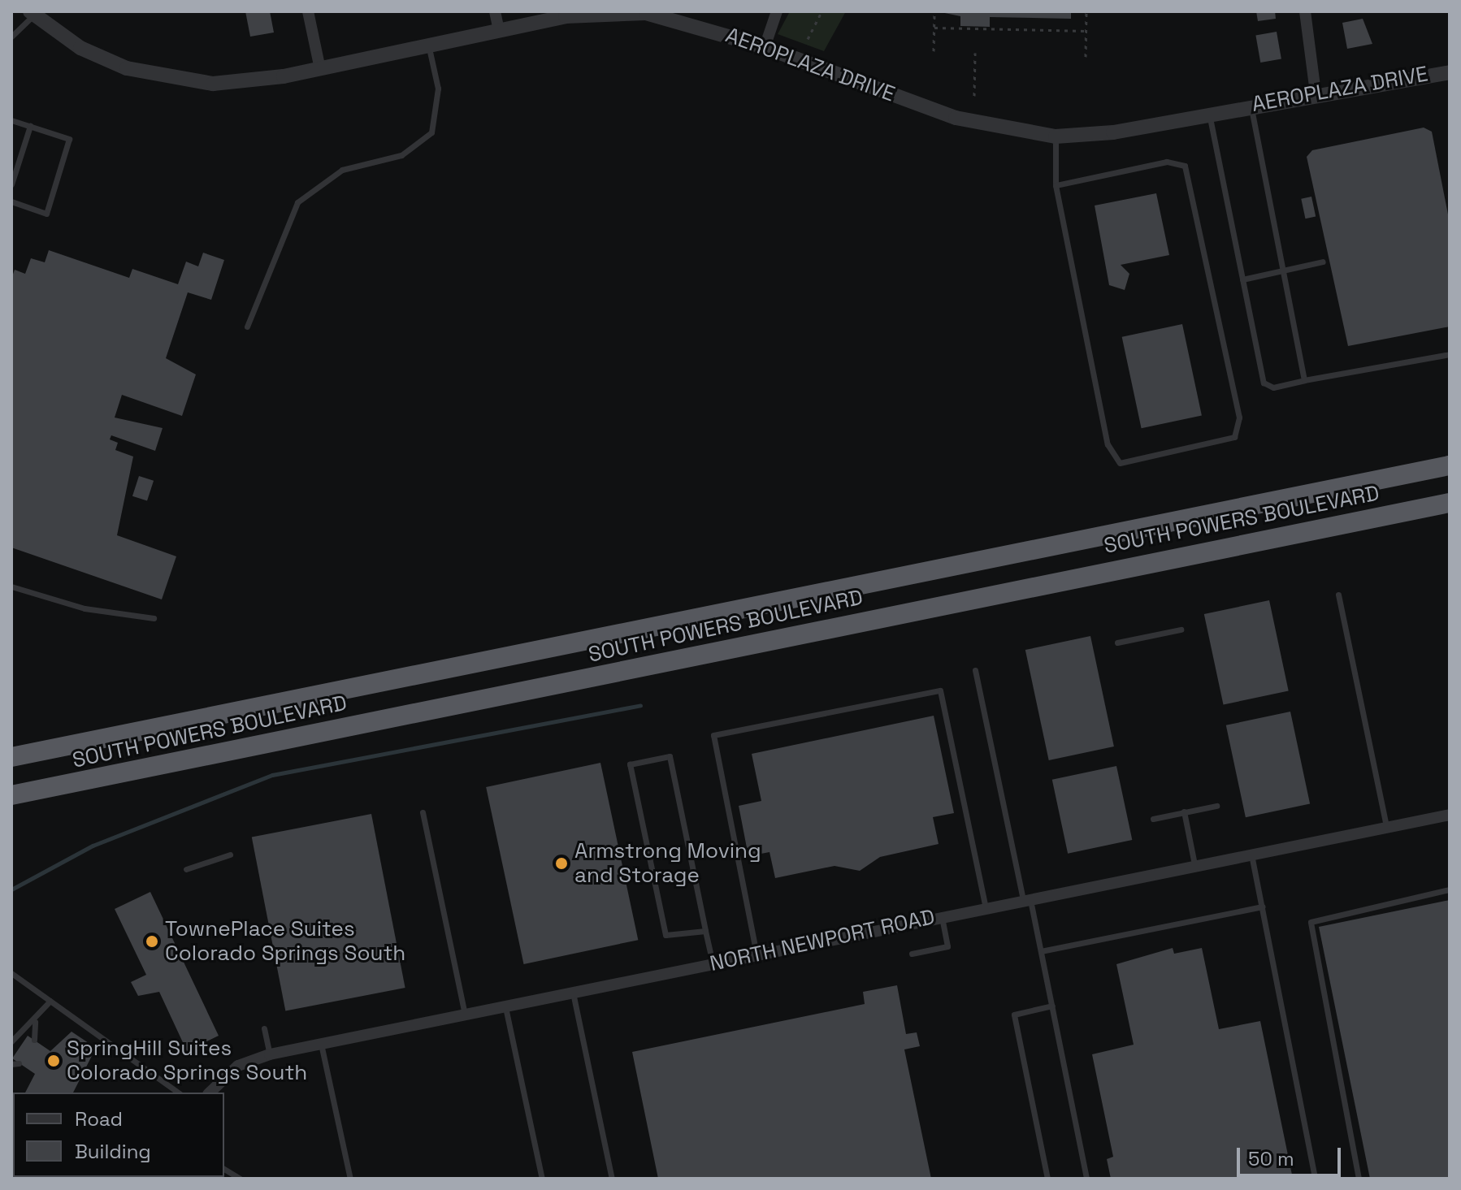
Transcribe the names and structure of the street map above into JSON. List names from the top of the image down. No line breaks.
{"streets":{"highway":["SOUTH POWERS BOULEVARD"],"street":["AEROPLAZA DRIVE","NORTH NEWPORT ROAD"]},"places":["Armstrong Moving and Storage","TownePlace Suites Colorado Springs South","SpringHill Suites Colorado Springs South"],"legend":["Road","Building"],"scale_bar":"50 m"}
